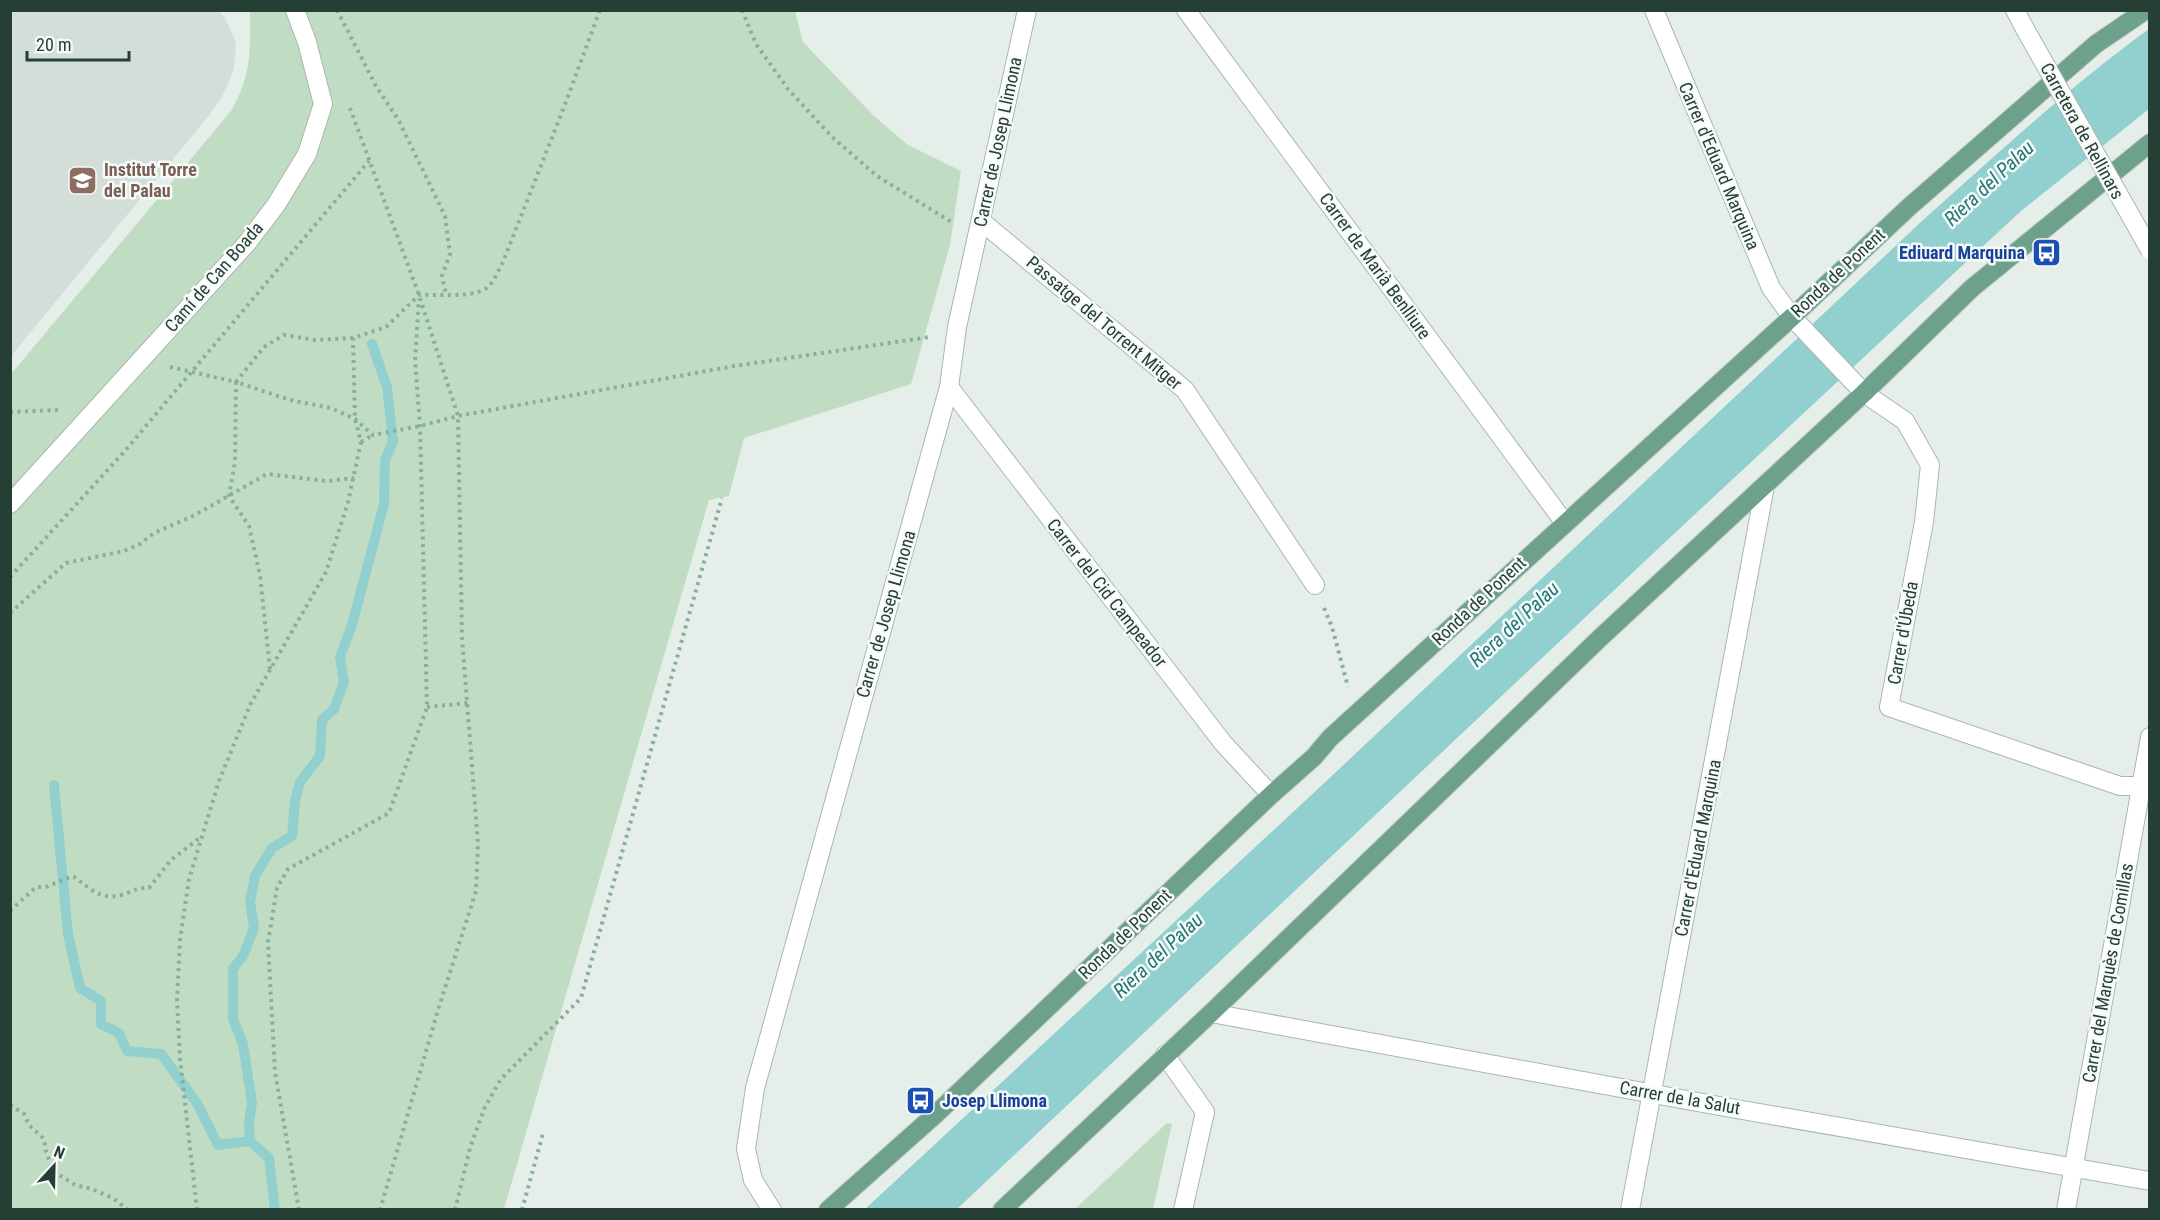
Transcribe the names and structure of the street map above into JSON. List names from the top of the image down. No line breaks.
{"streets":{"main road":["Ronda de Ponent"],"street":["Carretera de Rellinars","Carrer de Josep Llimona","Carrer d'Eduard Marquina","Carrer de Marià Benlliure","Camí de Can Boada","Passatge del Torrent Mitger","Carrer del Cid Campeador","Carrer d'Úbeda","Carrer del Marquès de Comillas","Carrer de la Salut"]},"crossings":[["Carrer de Josep Llimona","Passatge del Torrent Mitger"],["Carrer de Josep Llimona","Carrer del Cid Campeador"],["Carrer d'Eduard Marquina","Ronda de Ponent"],["Carrer d'Eduard Marquina","Carrer d'Úbeda"],["Carrer d'Eduard Marquina","Carrer de la Salut"],["Carrer de Marià Benlliure","Ronda de Ponent"],["Ronda de Ponent","Carrer del Cid Campeador"],["Carrer d'Úbeda","Carrer del Marquès de Comillas"],["Carrer del Marquès de Comillas","Carrer de la Salut"]],"water":["Riera del Palau"],"places":{"school or university":["Institut Torre del Palau"],"bus stop":["Ediuard Marquina","Josep Llimona"]},"scale_bar":"20 m","north":"top"}
